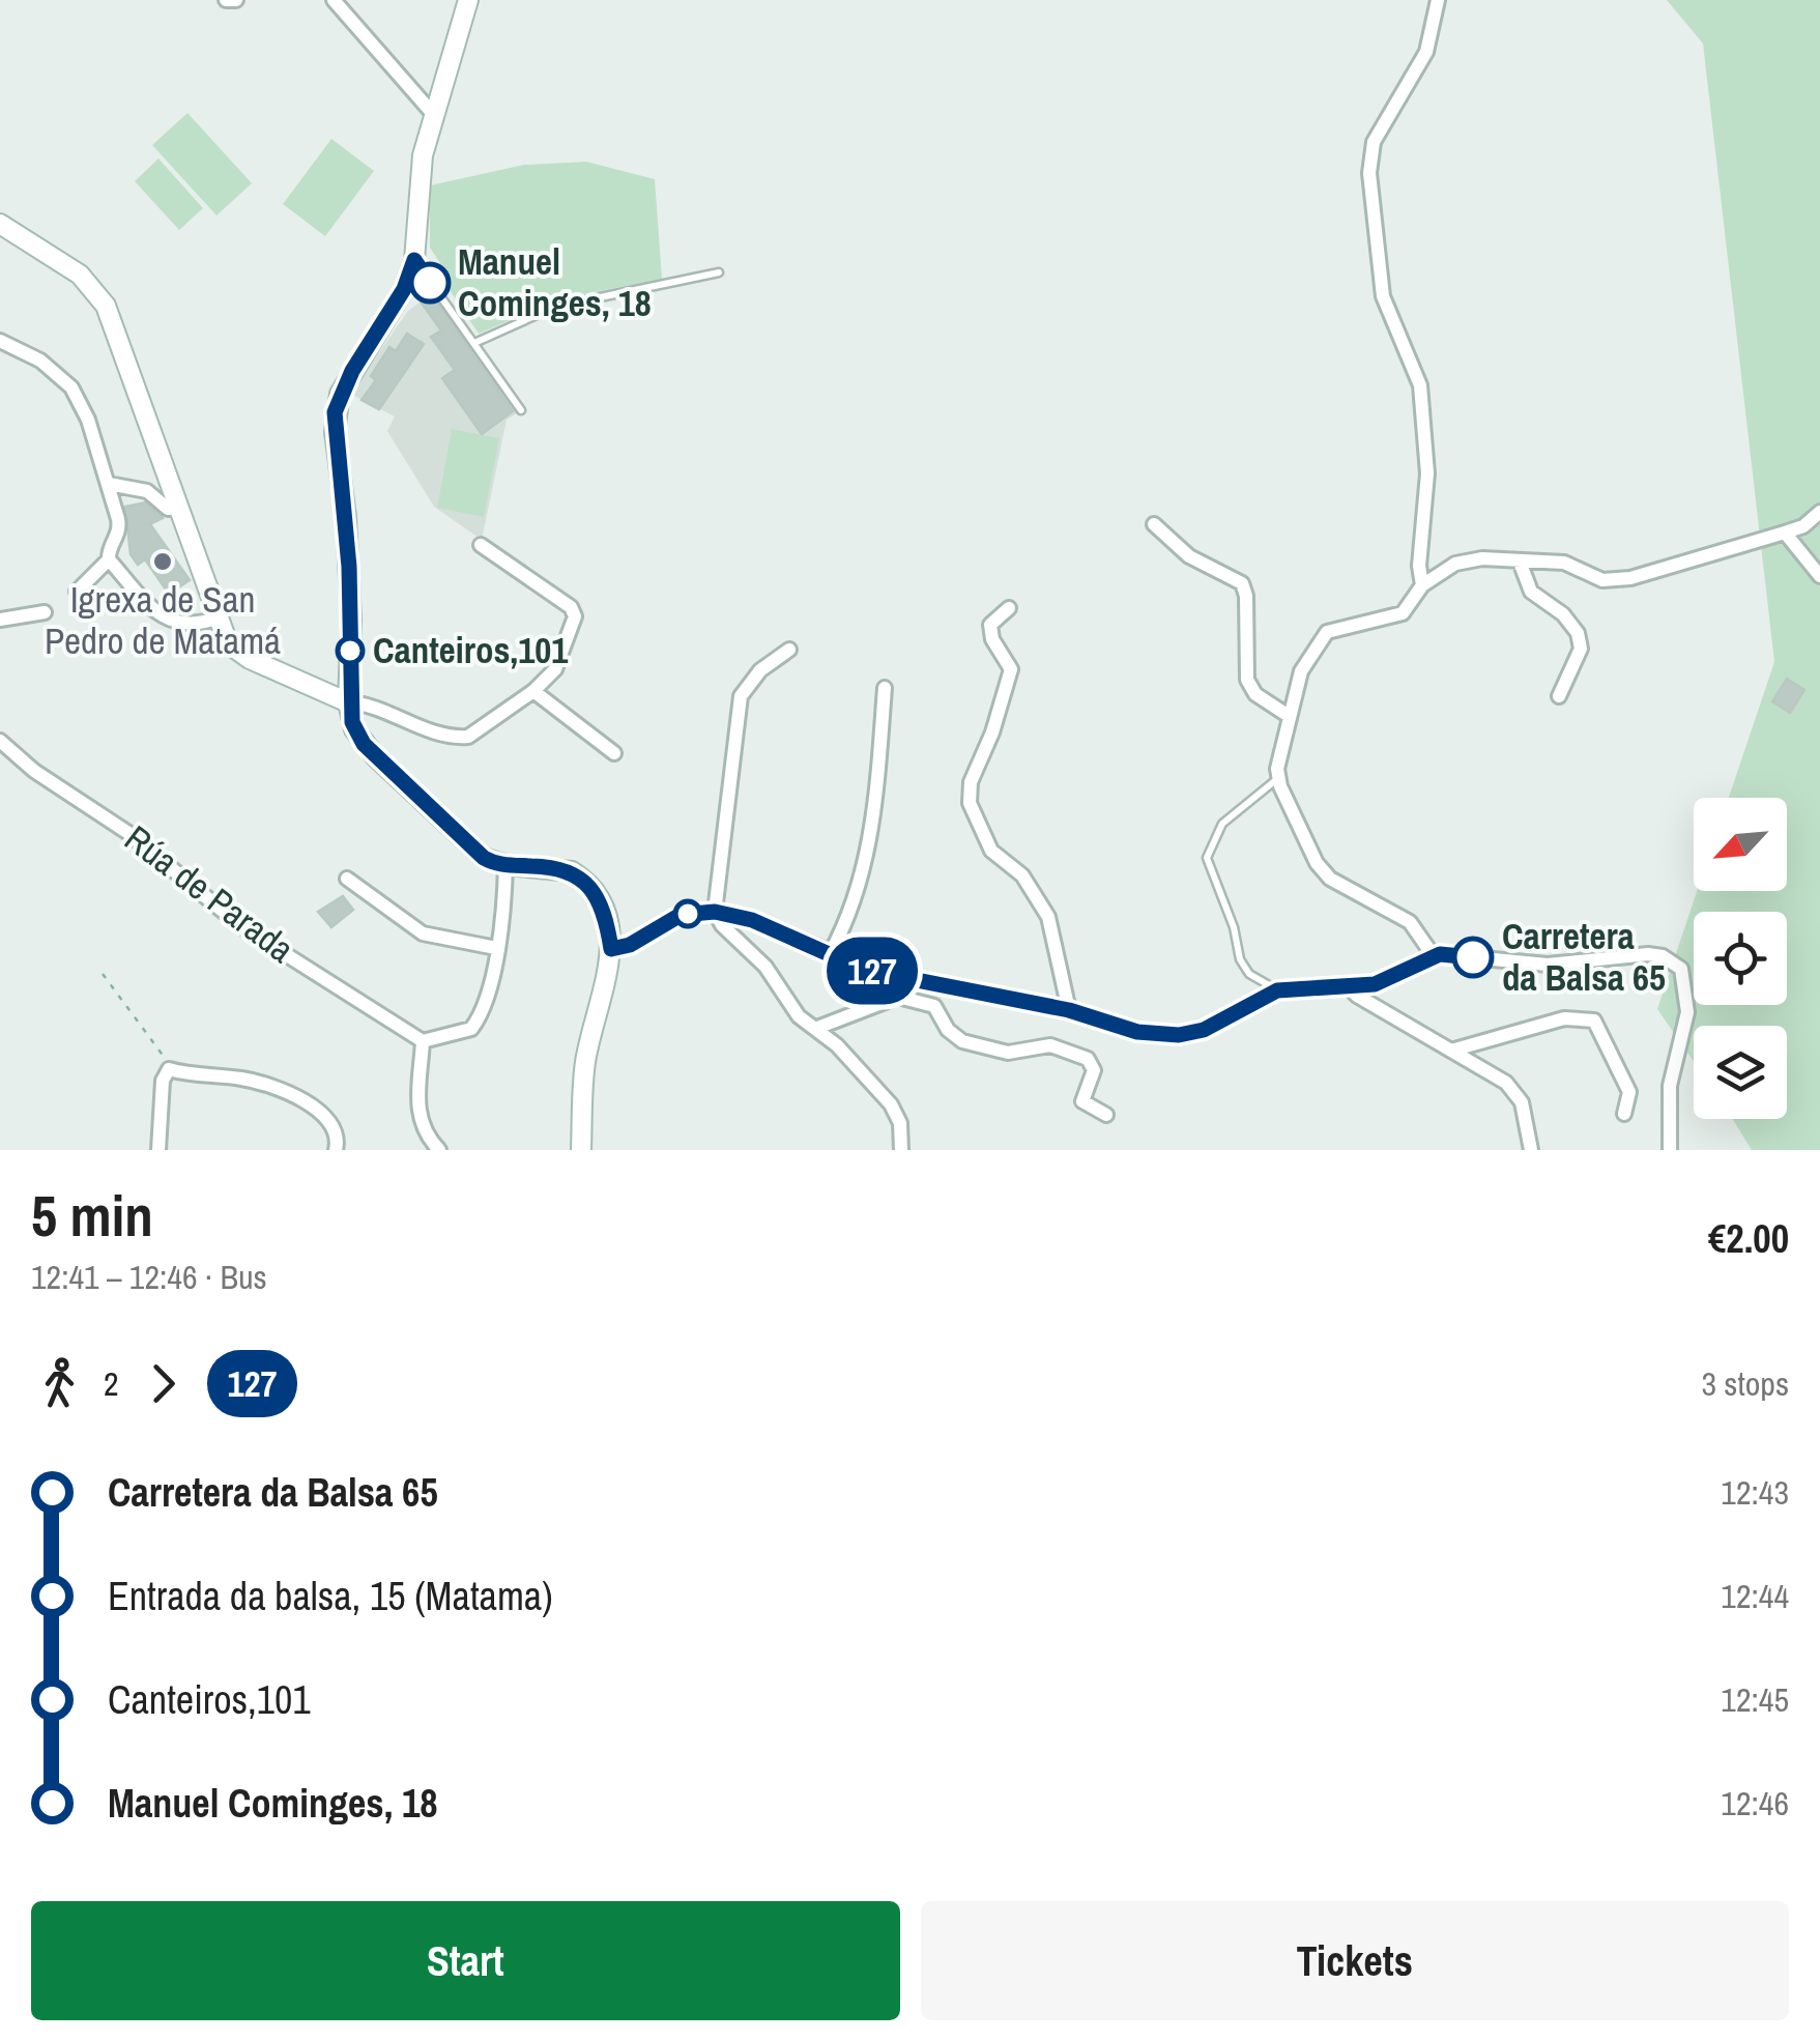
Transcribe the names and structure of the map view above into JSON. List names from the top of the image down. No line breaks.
{"streets":{"street":["Rúa de Parada"]},"places":["Manuel Cominges, 18","Igrexa de San Pedro de Matamá","Canteiros,101","Carretera da Balsa 65"],"lines":["bus line 127"],"north":"bottom left","page":{"on_map":"127","heading":["5 min","12:41 – 12:46 · Bus","€2.00"],"legs":["2","127","3 stops"],"list":[{"name":"Carretera da Balsa 65","value":"12:43"},{"name":"Entrada da balsa, 15 (Matama)","value":"12:44"},{"name":"Canteiros,101","value":"12:45"},{"name":"Manuel Cominges, 18","value":"12:46"}],"buttons":["Start","Tickets"]}}
